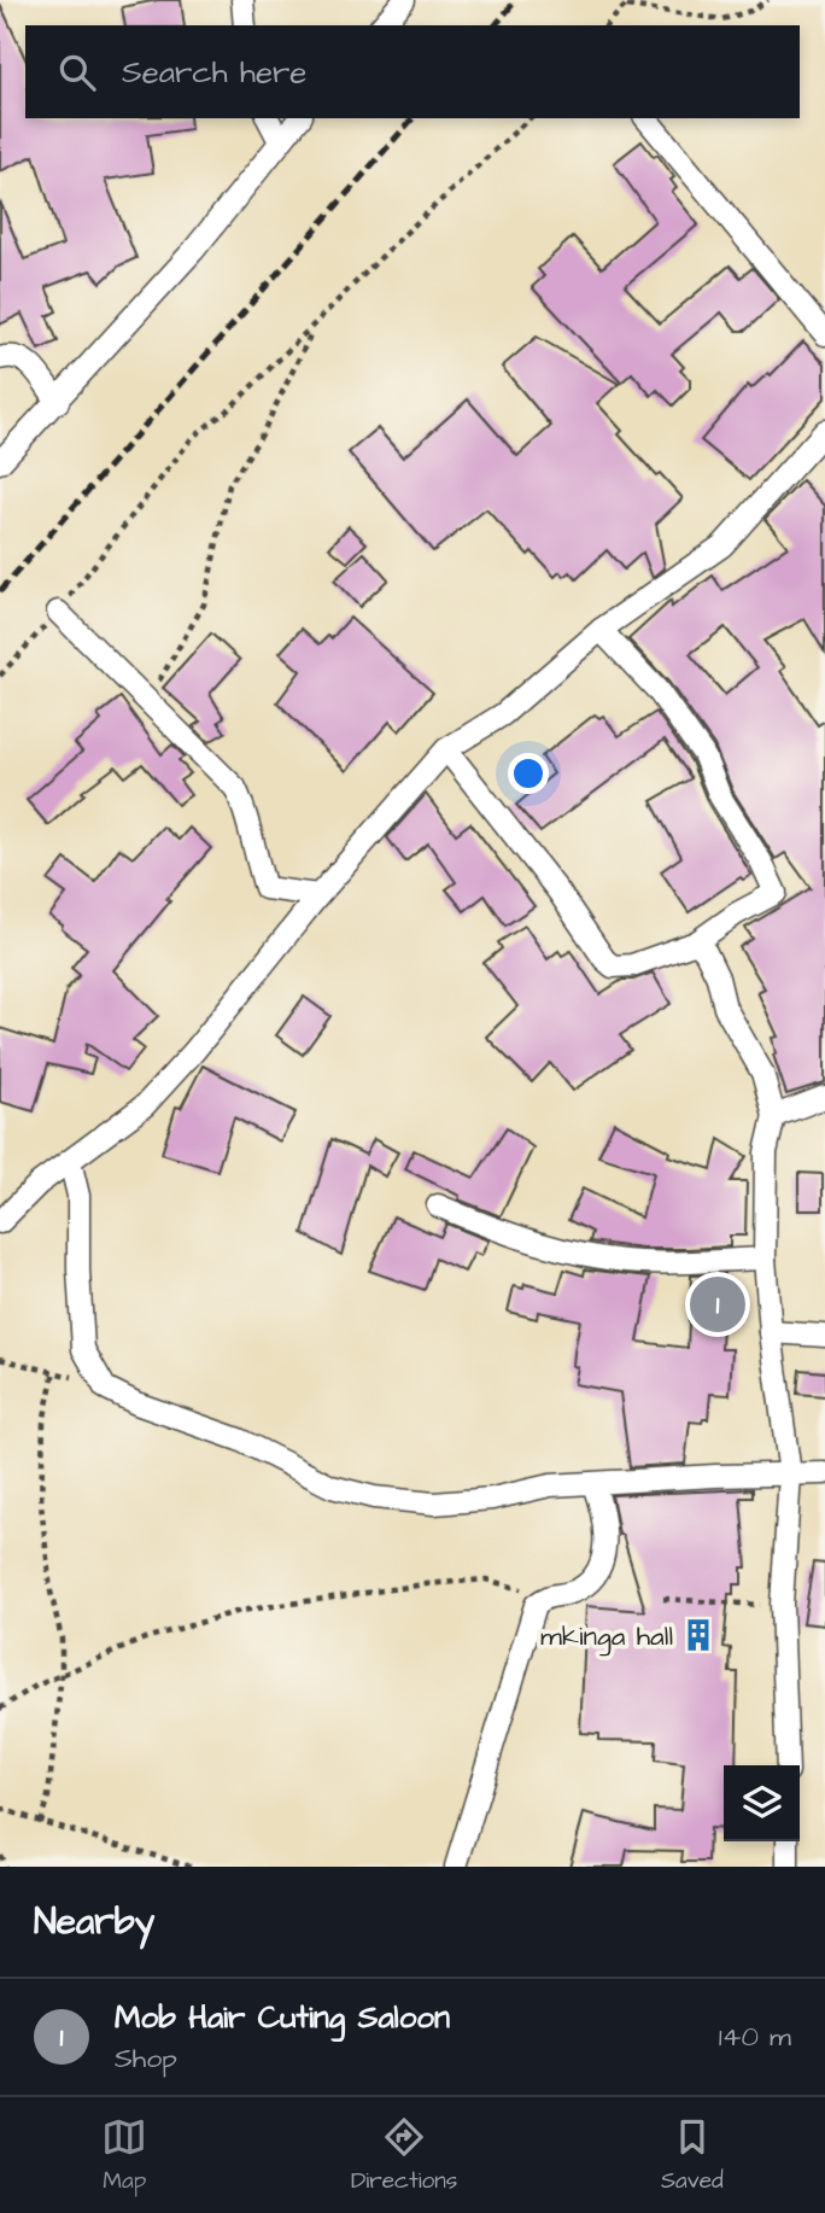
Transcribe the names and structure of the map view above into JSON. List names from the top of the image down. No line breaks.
{"places":{"building":["mkinga hall"]},"page":{"search":"Search here","pins":"1","heading":"Nearby","list":[{"mark":"1","name":"Mob Hair Cuting Saloon","note":"Shop","value":"140 m"}],"nav":["Map","Directions","Saved"]}}
